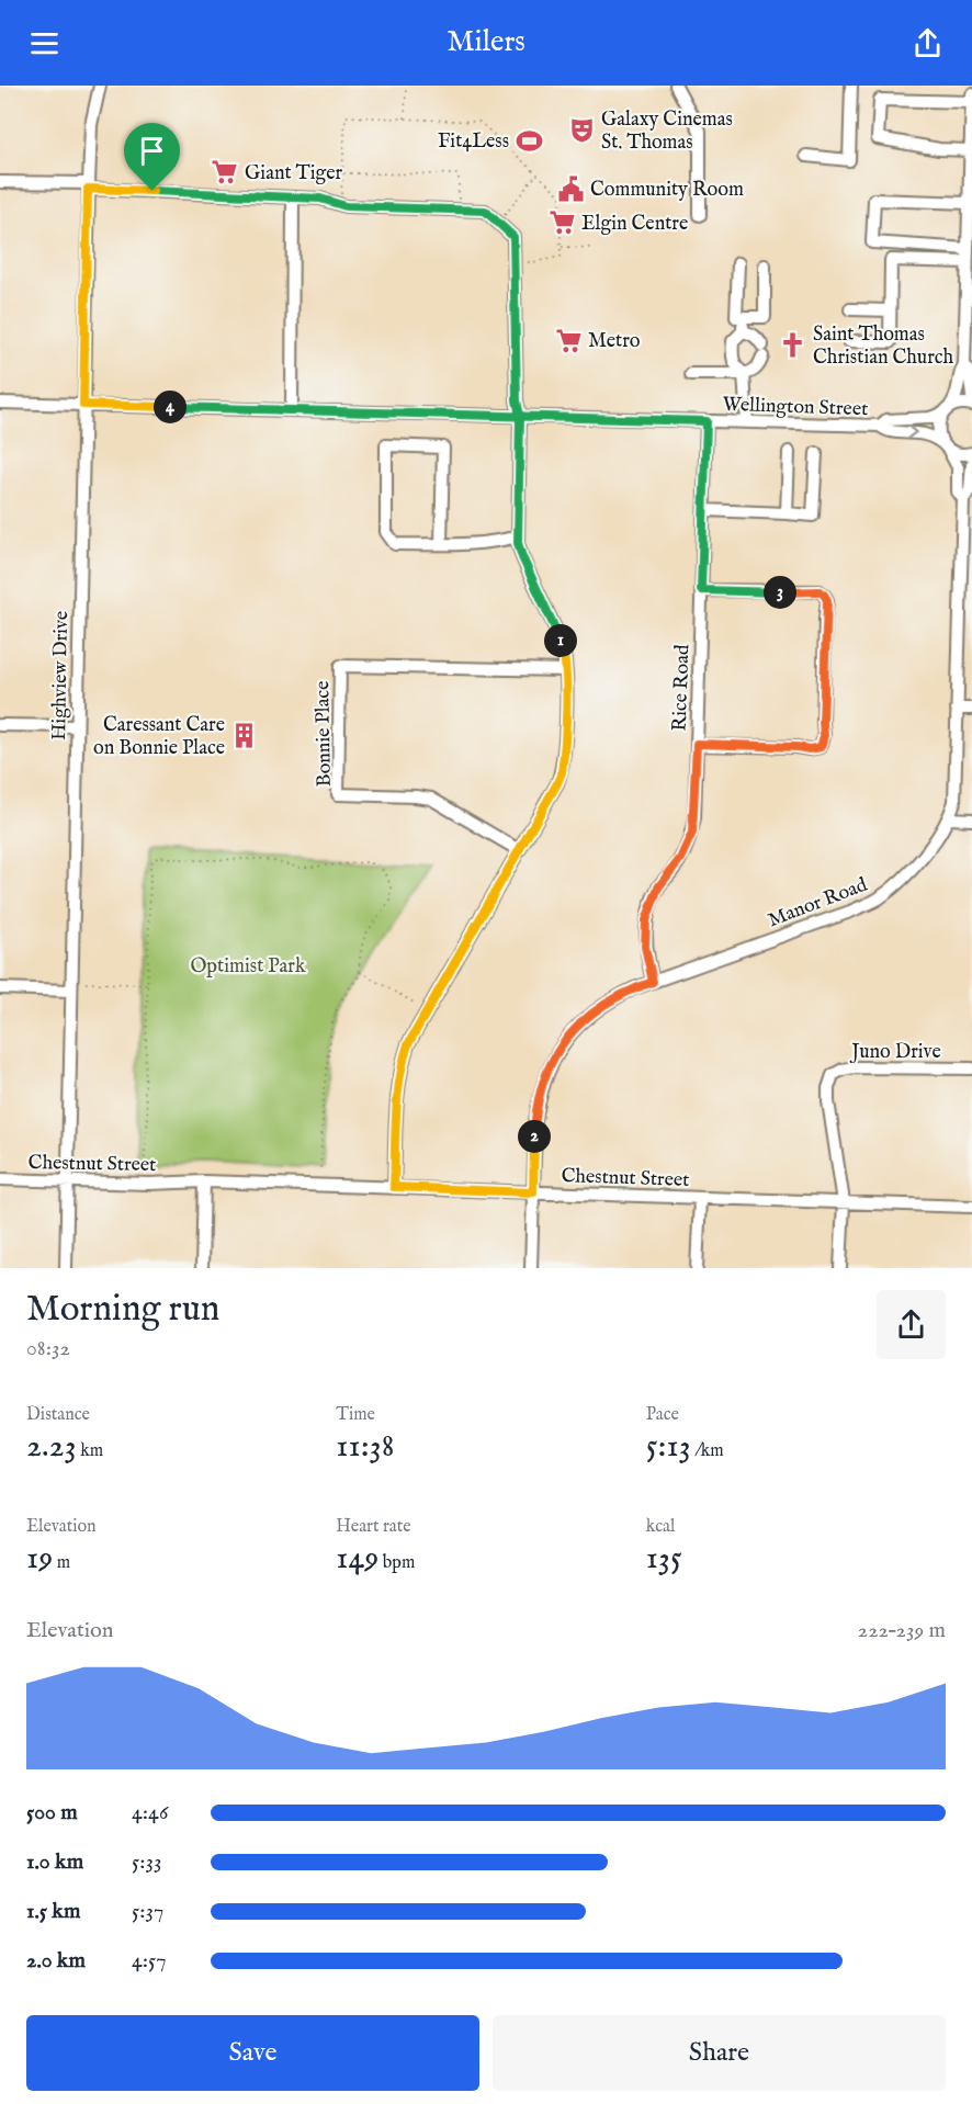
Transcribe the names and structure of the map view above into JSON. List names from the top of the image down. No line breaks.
{"streets":{"street":["Wellington Street","Highview Drive","Rice Road","Bonnie Place","Manor Road","Juno Drive","Chestnut Street"]},"crossings":[["Wellington Street","Highview Drive"],["Wellington Street","Rice Road"],["Highview Drive","Chestnut Street"],["Rice Road","Manor Road"],["Manor Road","Chestnut Street"],["Juno Drive","Chestnut Street"]],"parks":["Optimist Park"],"places":{"theatre":["Galaxy Cinemas St. Thomas"],"sports":["Fit4Less"],"supermarket":["Giant Tiger","Elgin Centre","Metro"],"public building":["Community Room"],"church":["Saint Thomas Christian Church"],"building":["Caressant Care on Bonnie Place"]},"page":{"header":"Milers","pins":["4","3","1","2"],"heading":["Morning run","08:32"],"stats":[["Distance","2.23 km"],["Time","11:38"],["Pace","5:13 /km"],["Elevation","19 m"],["Heart rate","149 bpm"],["kcal","135"]],"chart":["Elevation","222–239 m"],"list":[{"name":"500 m","note":"4:46"},{"name":"1.0 km","note":"5:33"},{"name":"1.5 km","note":"5:37"},{"name":"2.0 km","note":"4:57"}],"buttons":["Save","Share"]}}
